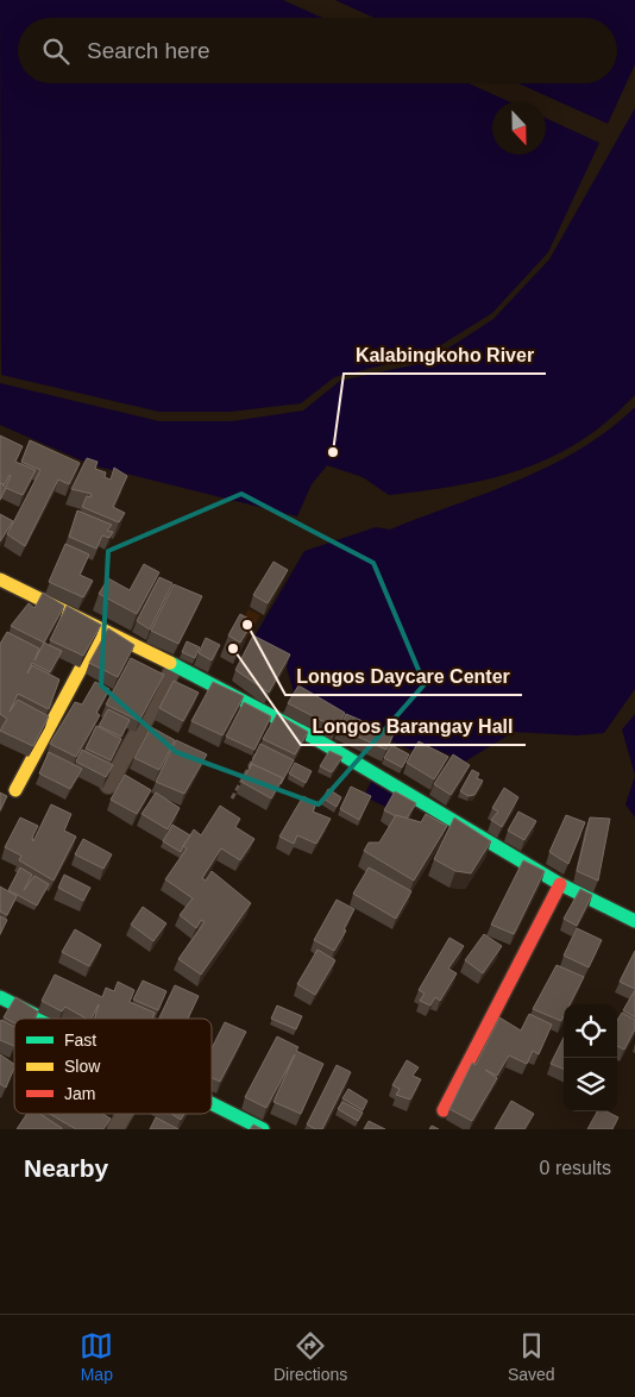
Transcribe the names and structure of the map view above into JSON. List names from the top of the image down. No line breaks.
{"places":["Kalabingkoho River","Longos Daycare Center","Longos Barangay Hall"],"legend":["Fast","Slow","Jam"],"north":"bottom","page":{"search":"Search here","heading":["Nearby","0 results"],"nav":["Map","Directions","Saved"]}}
